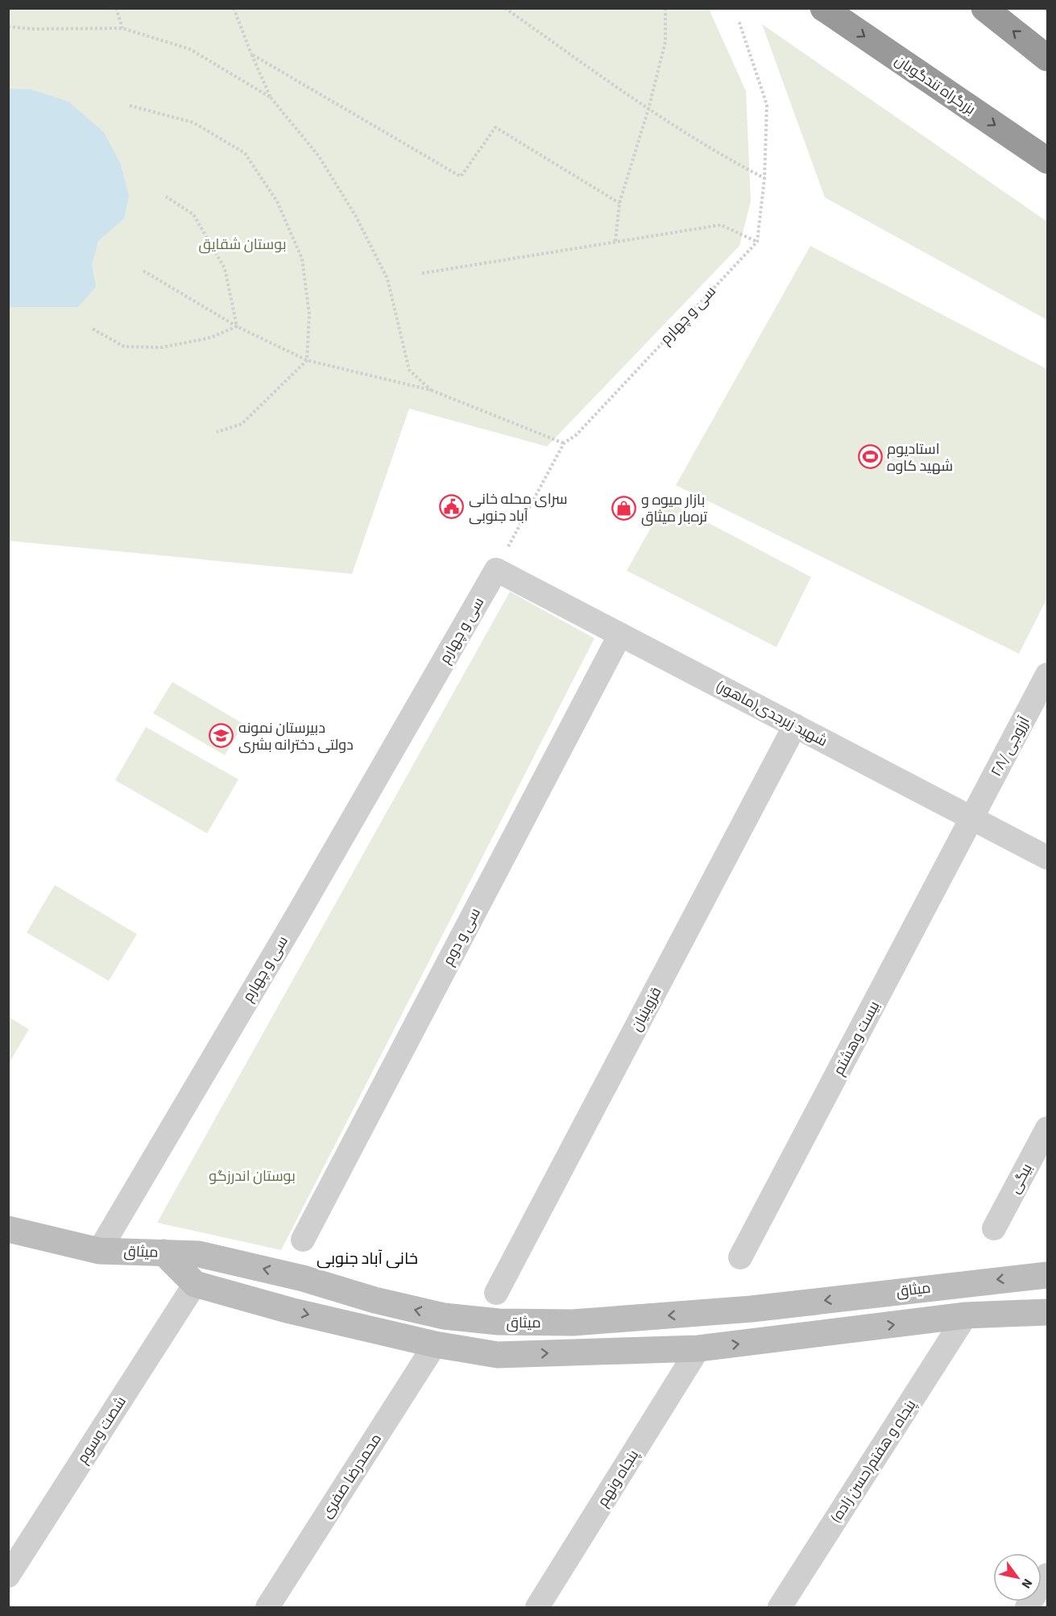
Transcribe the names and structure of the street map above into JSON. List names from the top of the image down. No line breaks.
{"streets":{"highway":["بزرگراه تندگویان"],"street":["سی و چهارم","شهید زبرجدی(ماهور)","آرزوجی /۲۸","سی و دوم","قزوینیان","بیست وهشتم","بیگی","میثاق","شصت وسوم","(حسن زاده)پنجاه و هفتم","محمدرضا صفری","پنجاه ونهم"]},"crossings":[["سی و چهارم","شهید زبرجدی(ماهور)"],["سی و چهارم","میثاق"],["شهید زبرجدی(ماهور)","آرزوجی /۲۸"],["شهید زبرجدی(ماهور)","سی و دوم"],["شهید زبرجدی(ماهور)","قزوینیان"],["شهید زبرجدی(ماهور)","بیست وهشتم"],["آرزوجی /۲۸","بیست وهشتم"]],"one_way":["بزرگراه تندگویان"],"districts":["خانی آباد جنوبی"],"parks":["بوستان شقایق","بوستان اندرزگو"],"places":{"sports":["استادیوم شهید کاوه"],"public building":["سرای محله خانی آباد جنوبی"],"shop":["بازار میوه و تره‌بار میثاق"],"school or university":["دبیرستان نمونه دولتی دخترانه بشری"]},"north":"bottom right"}
